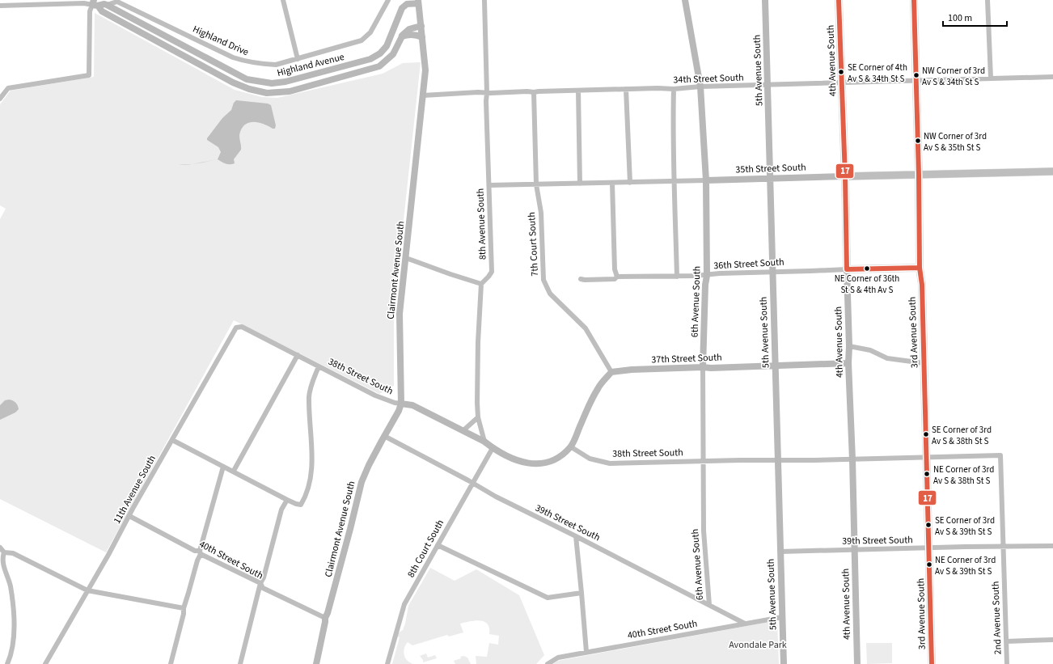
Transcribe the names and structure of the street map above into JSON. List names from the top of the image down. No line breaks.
{"streets":{"main road":["4th Avenue South","35th Street South","36th Street South","3rd Avenue South"],"street":["Highland Drive","Highland Avenue","5th Avenue South","34th Street South","8th Avenue South","7th Court South","Clairmont Avenue South","6th Avenue South","37th Street South","38th Street South","11th Avenue South","39th Street South","8th Court South","40th Street South","2nd Avenue South"]},"crossings":[["Highland Drive","Highland Avenue"],["4th Avenue South","34th Street South"],["4th Avenue South","35th Street South"],["4th Avenue South","36th Street South"],["4th Avenue South","37th Street South"],["4th Avenue South","38th Street South"],["4th Avenue South","39th Street South"],["Highland Avenue","Clairmont Avenue South"],["5th Avenue South","34th Street South"],["5th Avenue South","35th Street South"],["5th Avenue South","36th Street South"],["5th Avenue South","37th Street South"],["5th Avenue South","38th Street South"],["5th Avenue South","39th Street South"],["5th Avenue South","40th Street South"],["34th Street South","8th Avenue South"],["34th Street South","7th Court South"],["34th Street South","Clairmont Avenue South"],["34th Street South","6th Avenue South"],["34th Street South","3rd Avenue South"],["35th Street South","8th Avenue South"],["35th Street South","7th Court South"],["35th Street South","6th Avenue South"],["35th Street South","3rd Avenue South"],["7th Court South","37th Street South"],["36th Street South","6th Avenue South"],["36th Street South","3rd Avenue South"],["Clairmont Avenue South","38th Street South"],["Clairmont Avenue South","39th Street South"],["Clairmont Avenue South","40th Street South"],["6th Avenue South","37th Street South"],["6th Avenue South","38th Street South"],["6th Avenue South","39th Street South"],["3rd Avenue South","38th Street South"],["3rd Avenue South","39th Street South"],["38th Street South","11th Avenue South"],["38th Street South","8th Court South"],["38th Street South","2nd Avenue South"],["11th Avenue South","40th Street South"],["39th Street South","8th Court South"],["39th Street South","40th Street South"],["39th Street South","2nd Avenue South"]],"parks":["Avondale Park"],"places":["SE Corner of 4th Av S & 34th St S","NW Corner of 3rd Av S & 34th St S","NW Corner of 3rd Av S & 35th St S","NE Corner of 36th St S & 4th Av S","SE Corner of 3rd Av S & 38th St S","NE Corner of 3rd Av S & 38th St S","SE Corner of 3rd Av S & 39th St S","NE Corner of 3rd Av S & 39th St S"],"lines":["transit line 17"],"scale_bar":"100 m"}
